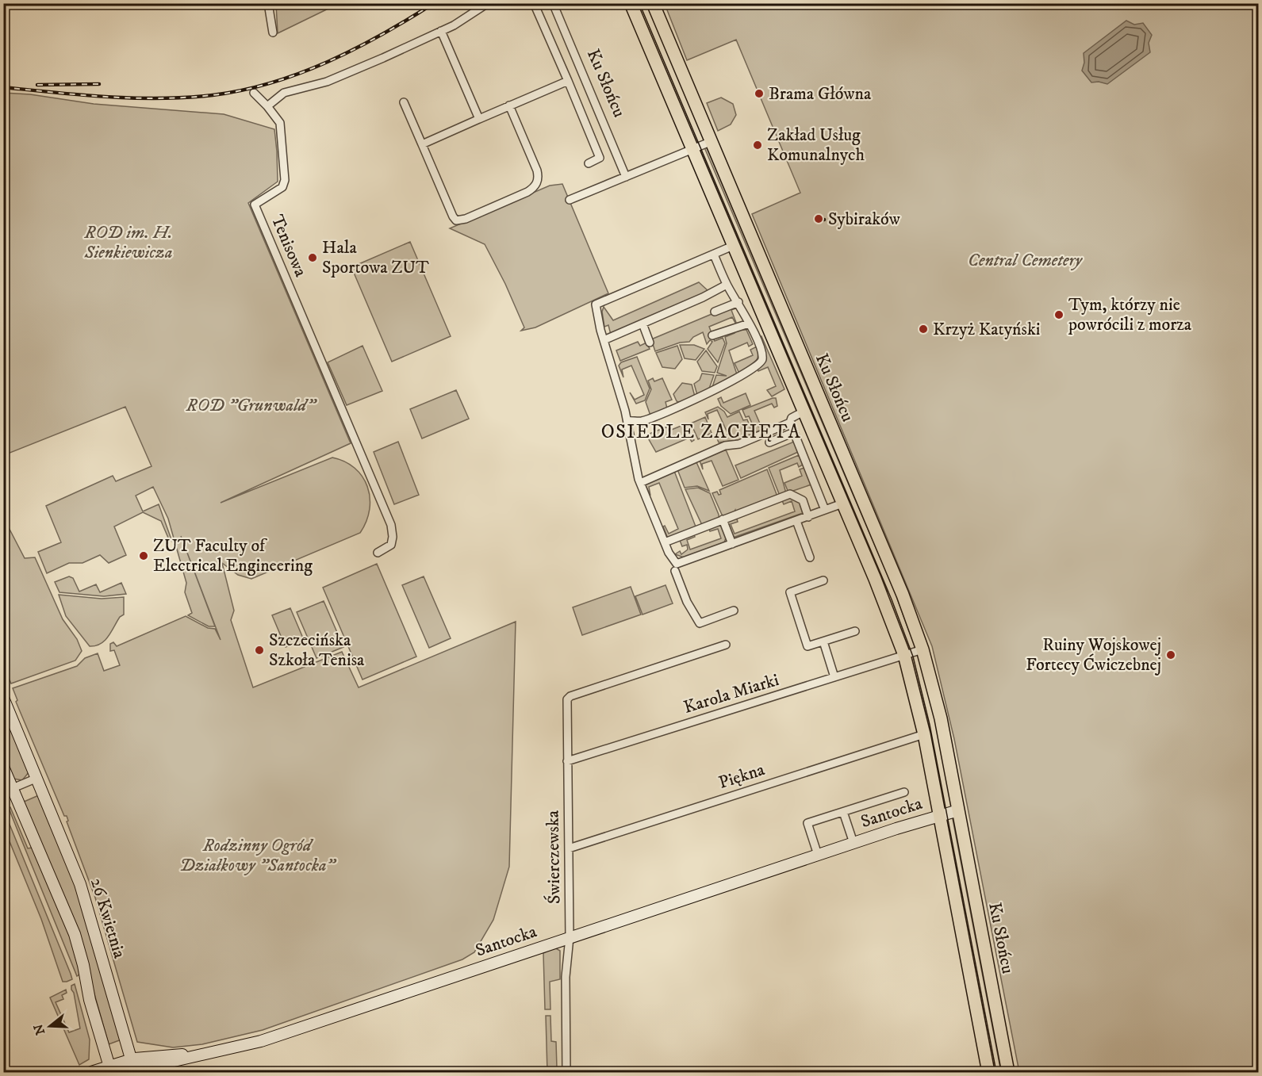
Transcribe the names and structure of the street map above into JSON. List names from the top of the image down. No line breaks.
{"streets":{"main road":["Ku Słońcu"],"street":["Tenisowa","Karola Miarki","Piękna","Santocka","Świerczewska","26 Kwietnia"]},"crossings":[["Karola Miarki","Świerczewska"],["Piękna","Świerczewska"],["Santocka","Świerczewska"],["Santocka","26 Kwietnia"]],"districts":["OSIEDLE ZACHĘTA"],"parks":["ROD im. H. Sienkiewicza","Central Cemetery","ROD \"Grunwald\"","Rodzinny Ogród Działkowy \"Santocka\""],"places":["Brama Główna","Zakład Usług Komunalnych","Sybiraków","Hala Sportowa ZUT","Tym, którzy nie powrócili z morza","Krzyż Katyński","ZUT Faculty of Electrical Engineering","Szczecińska Szkoła Tenisa","Ruiny Wojskowej Fortecy Ćwiczebnej"],"north":"left"}
